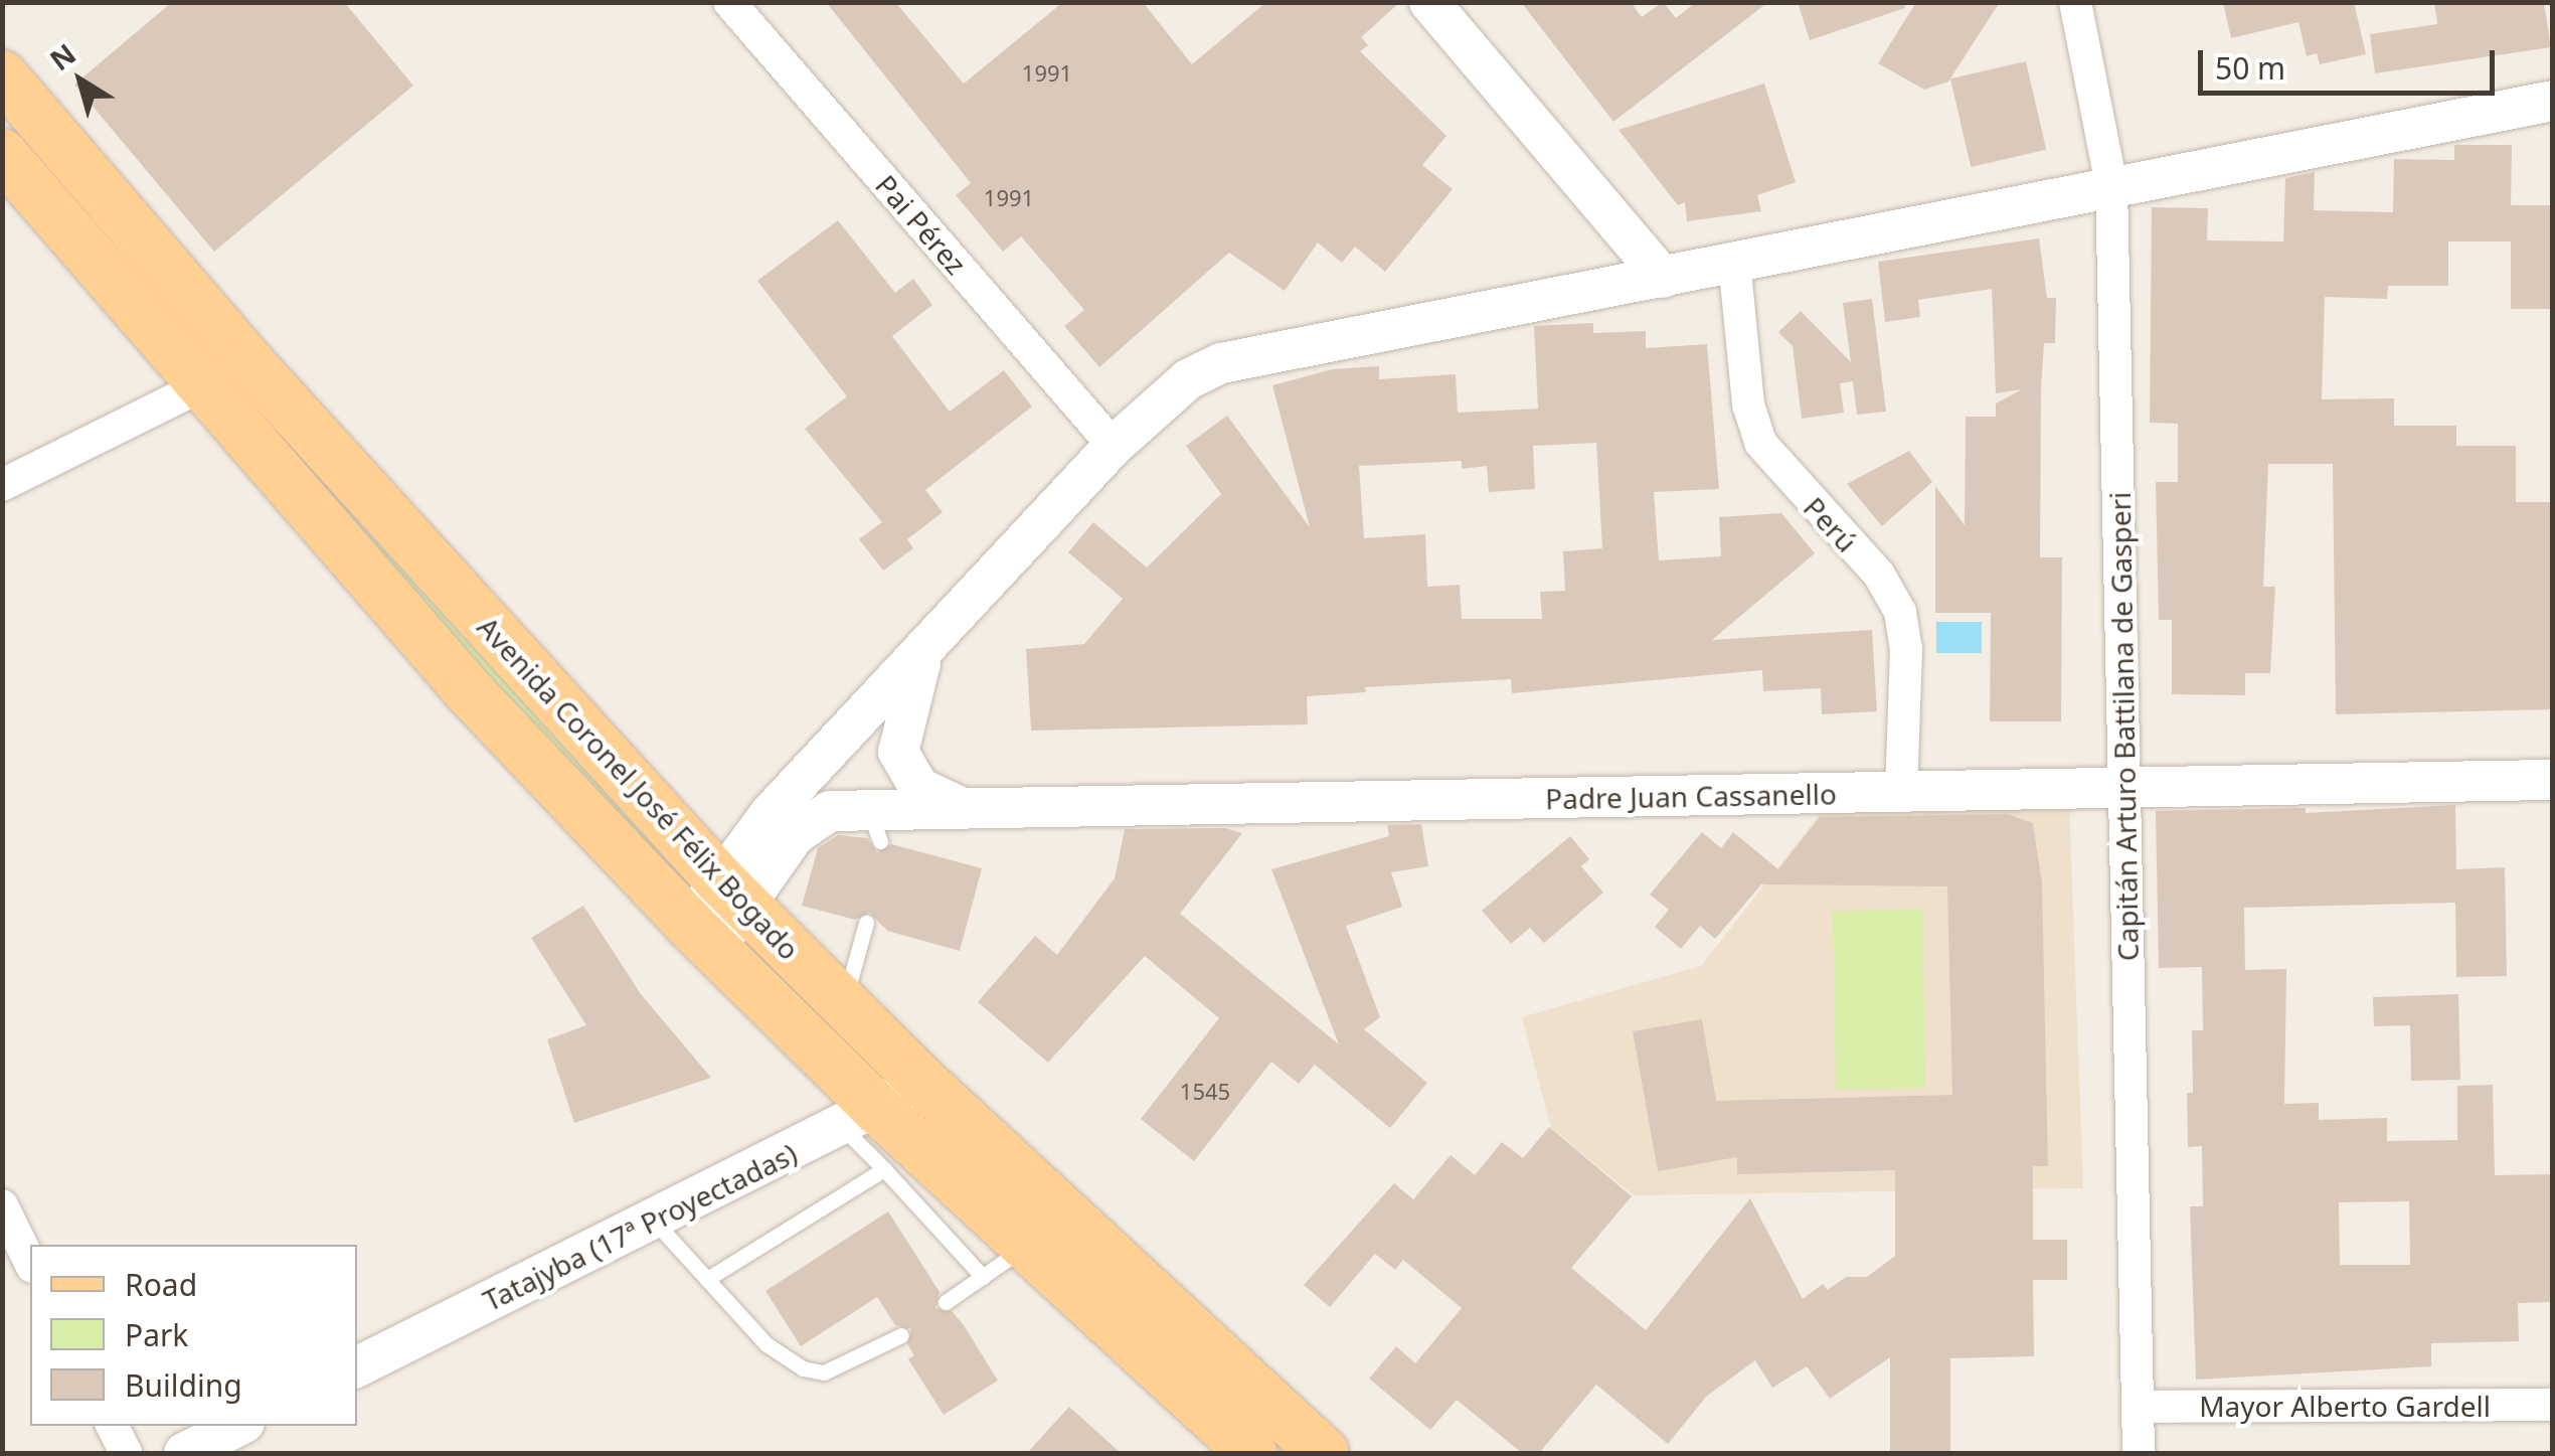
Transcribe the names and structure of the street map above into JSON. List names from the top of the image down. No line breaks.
{"streets":{"main road":["Avenida Coronel José Félix Bogado"],"street":["Pai Pérez","Perú","Capitán Arturo Battilana de Gasperi","Padre Juan Cassanello","Tatajyba (17ª Proyectadas)","Mayor Alberto Gardell"]},"crossings":[["Perú","Padre Juan Cassanello"],["Capitán Arturo Battilana de Gasperi","Padre Juan Cassanello"],["Capitán Arturo Battilana de Gasperi","Mayor Alberto Gardell"],["Avenida Coronel José Félix Bogado","Padre Juan Cassanello"],["Avenida Coronel José Félix Bogado","Tatajyba (17ª Proyectadas)"]],"house_numbers":["1991","1991","1545"],"legend":["Road","Park","Building"],"scale_bar":"50 m","north":"top left"}
